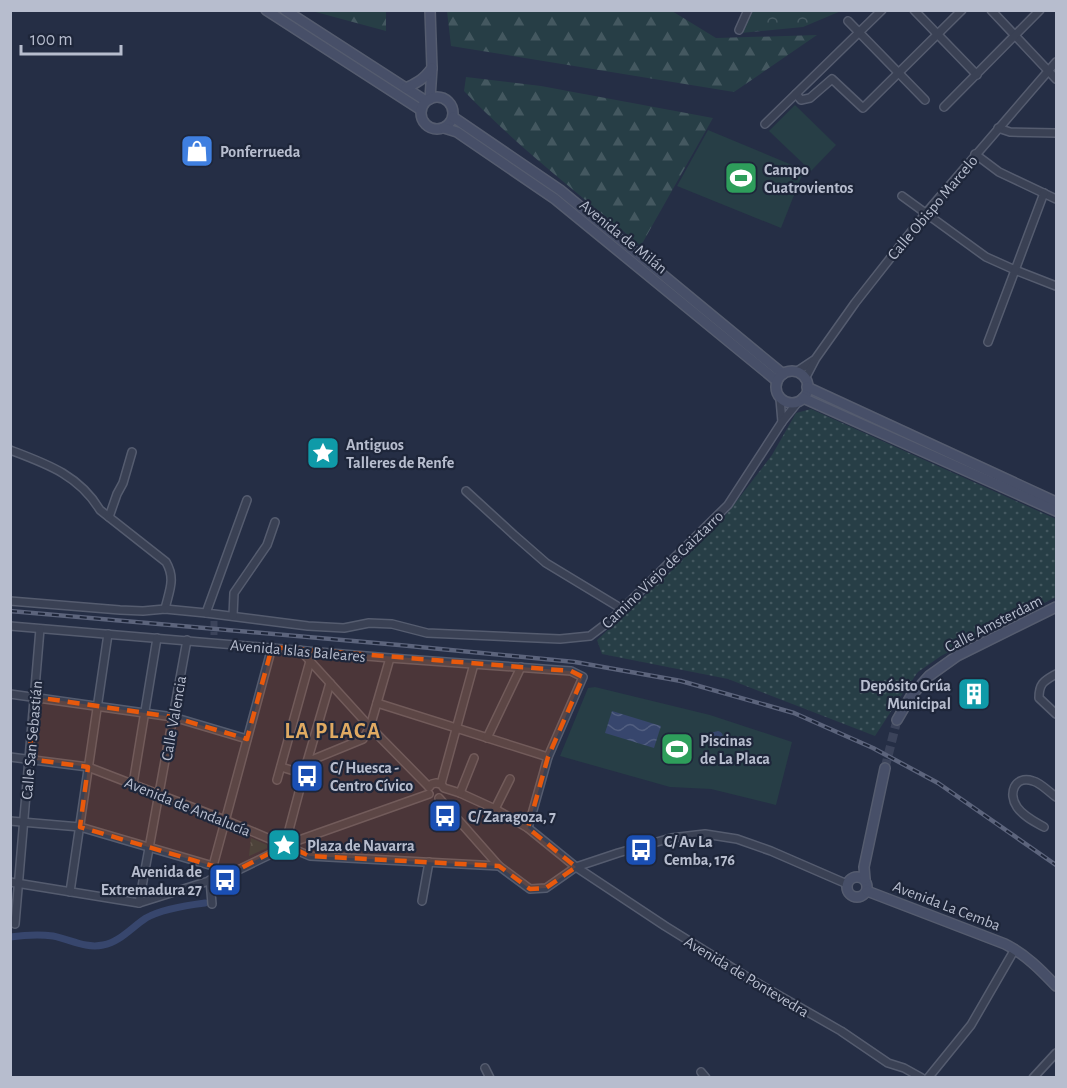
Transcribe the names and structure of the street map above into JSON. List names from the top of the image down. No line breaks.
{"streets":{"street":["Calle Obispo Marcelo","Avenida de Milán","Camino Viejo de Gaiztarro","Calle Amsterdam","Avenida Islas Baleares","Calle Valencia","Calle San Sebastián","Avenida de Andalucía","Avenida La Cemba","Avenida de Pontevedra"]},"crossings":[["Calle Obispo Marcelo","Avenida de Milán"],["Calle Obispo Marcelo","Camino Viejo de Gaiztarro"],["Avenida de Milán","Camino Viejo de Gaiztarro"],["Avenida Islas Baleares","Calle Valencia"],["Avenida Islas Baleares","Calle San Sebastián"],["Calle Valencia","Avenida de Andalucía"],["Calle San Sebastián","Avenida de Andalucía"]],"districts":["LA PLACA"],"places":{"shop":["Ponferrueda"],"sports":["Campo Cuatrovientos","Piscinas de La Placa"],"place":["Antiguos Talleres de Renfe","Plaza de Navarra"],"building":["Depósito Grúa Municipal"],"bus stop":["C/ Huesca - Centro Cívico","C/ Zaragoza, 7","C/ Av La Cemba, 176","Avenida de Extremadura 27"]},"scale_bar":"100 m"}
